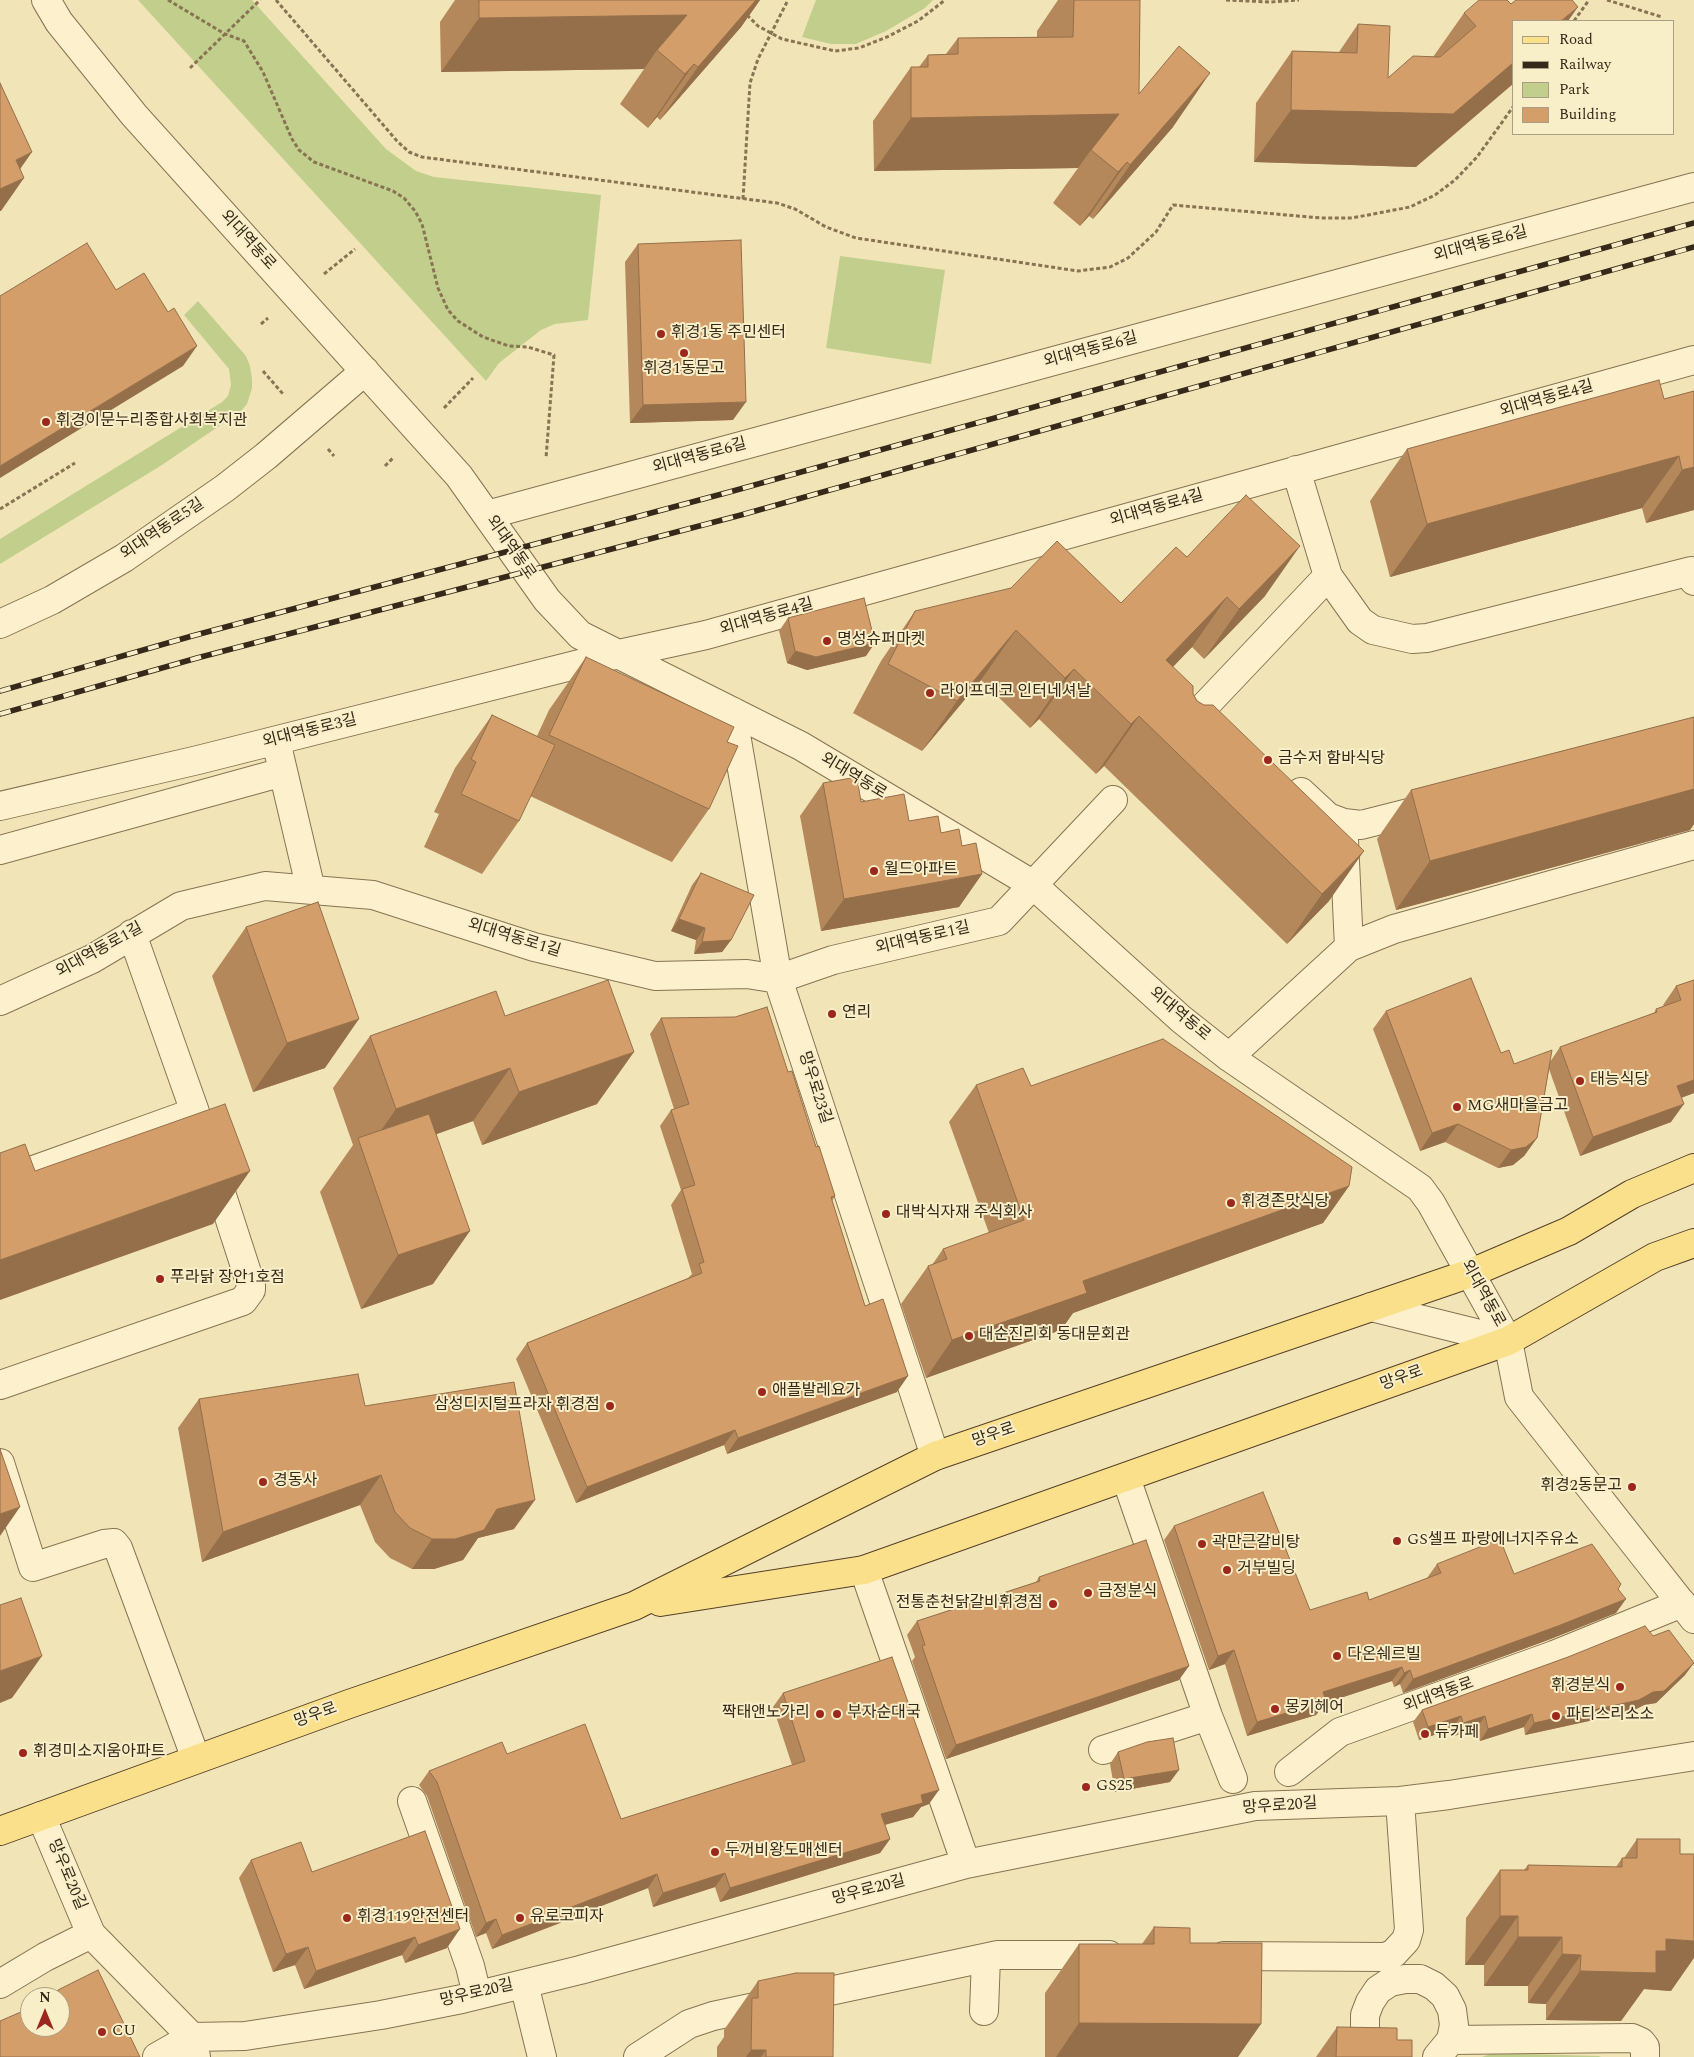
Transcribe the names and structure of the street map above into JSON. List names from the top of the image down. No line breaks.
{"streets":{"main road":["망우로"],"street":["외대역동로","외대역동로6길","외대역동로4길","외대역동로5길","외대역동로3길","외대역동로1길","망우로23길","망우로20길"]},"crossings":[["외대역동로","외대역동로6길"],["외대역동로","외대역동로4길"],["외대역동로","외대역동로5길"],["외대역동로","외대역동로3길"],["외대역동로","외대역동로1길"],["외대역동로","망우로23길"],["외대역동로","망우로"],["외대역동로4길","외대역동로3길"],["외대역동로1길","망우로23길"],["망우로23길","망우로"],["망우로","망우로20길"]],"places":["휘경1동 주민센터","휘경1동문고","휘경이문누리종합사회복지관","명성슈퍼마켓","라이프데코 인터네셔날","금수저 함바식당","월드아파트","연리","태능식당","MG새마을금고","휘경존맛식당","대박식자재 주식회사","푸라닭 장안1호점","대순진리회 동대문회관","애플발레요가","삼성디지털프라자 휘경점","경동사","휘경2동문고","GS셀프 파랑에너지주유소","곽만근갈비탕","거부빌딩","금정분식","전통춘천닭갈비휘경점","다온쉐르빌","휘경분식","몽키헤어","짝태앤노가리","부자순대국","파티스리소소","듀카페","휘경미소지움아파트","GS25","두꺼비왕도매센터","휘경119안전센터","유로코피자","CU"],"legend":["Road","Railway","Park","Building"],"north":"top"}
